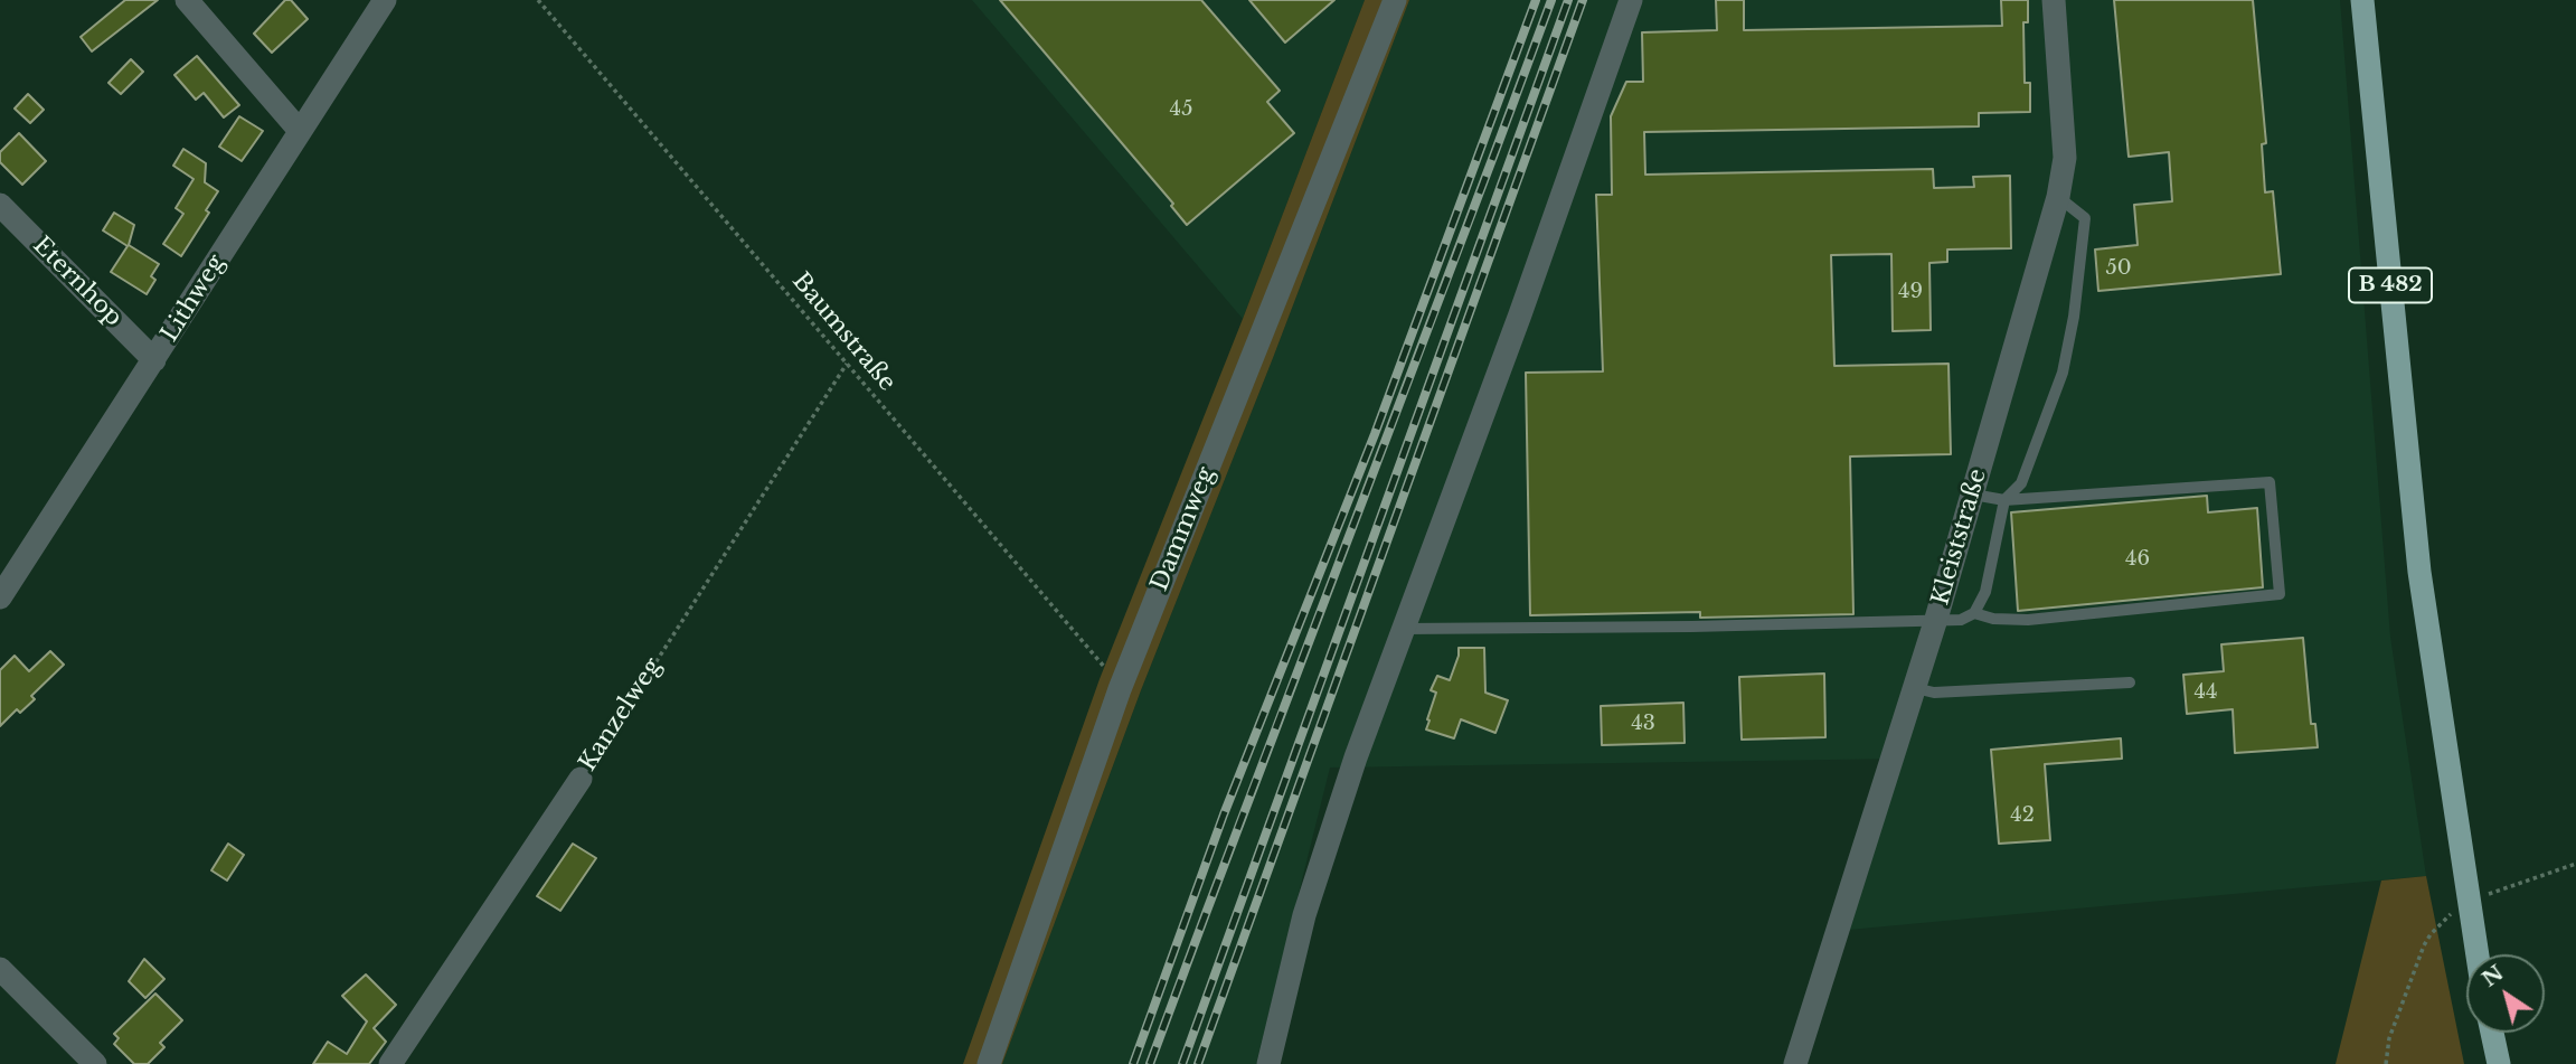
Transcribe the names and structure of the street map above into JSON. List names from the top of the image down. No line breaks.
{"streets":{"main road":["B 482"],"street":["Eternhop","Lithweg","Dammweg","Kleiststraße","Kanzelweg"],"path":["Baumstraße"]},"crossings":[["Eternhop","Lithweg"],["Baumstraße","Dammweg"],["Baumstraße","Kanzelweg"]],"house_numbers":["45","50","49","46","44","43","42"],"north":"top left"}
